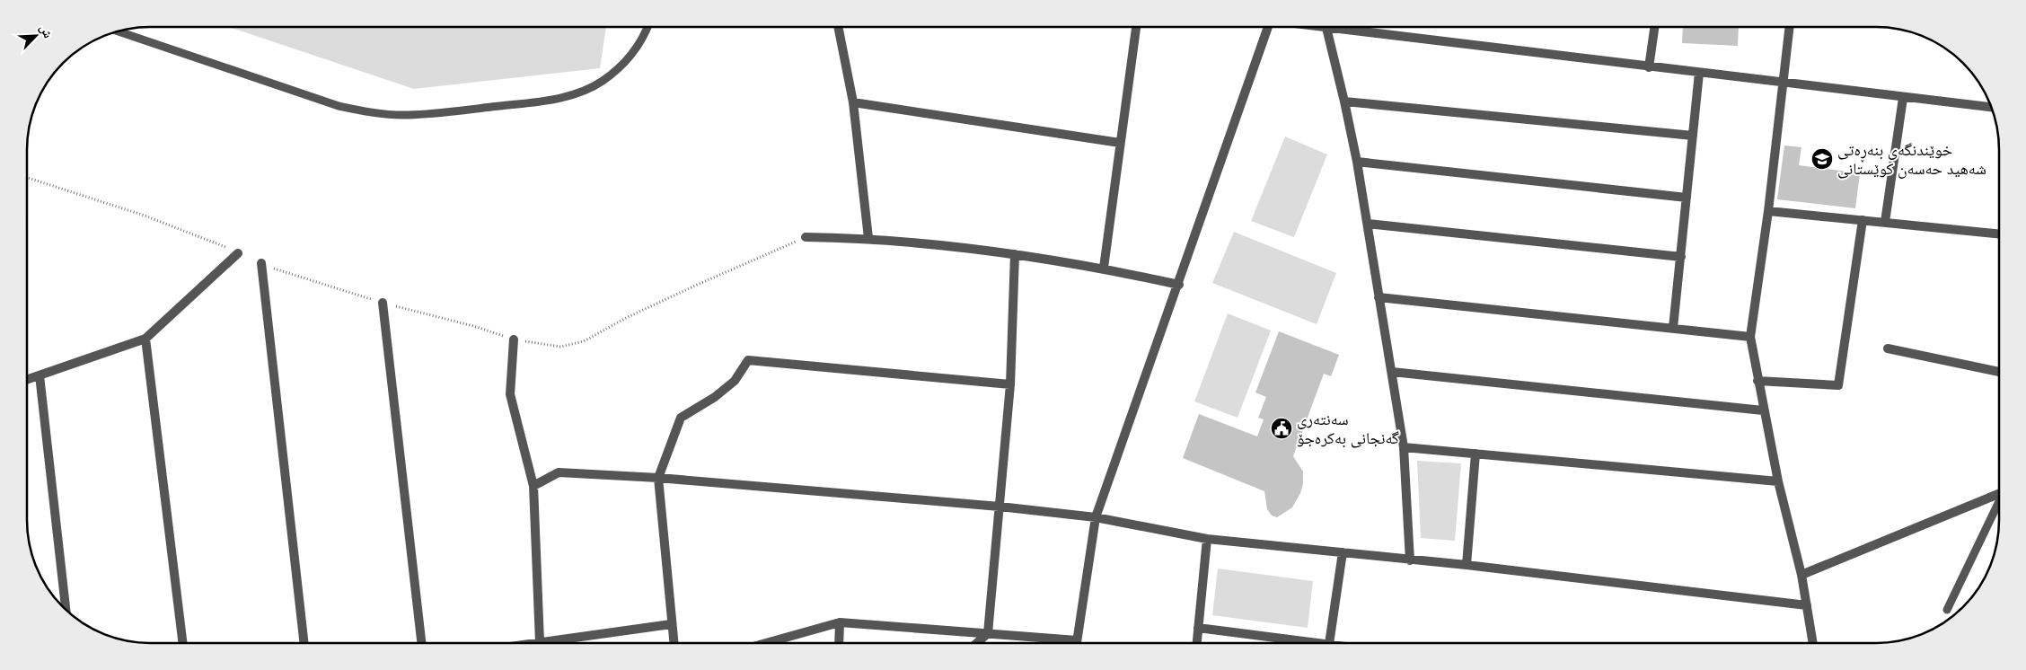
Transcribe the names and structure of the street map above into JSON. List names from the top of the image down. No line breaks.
{"places":{"school or university":["خوێندنگەی بنەڕەتی شەهید حەسەن کوێستانی"],"public building":["سەنتەری گەنجانی بەکرەجۆ"]},"north":"top right"}
